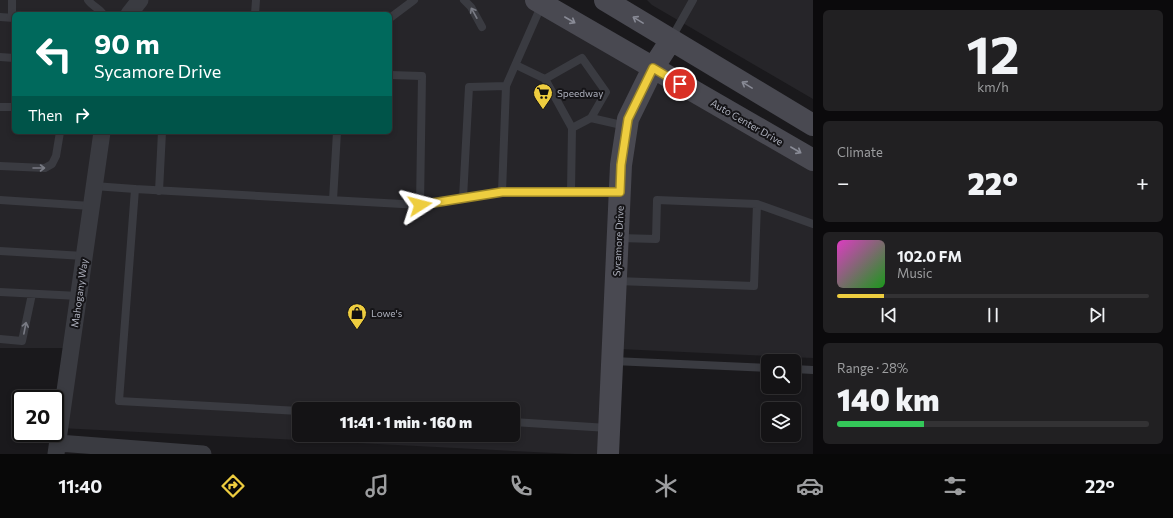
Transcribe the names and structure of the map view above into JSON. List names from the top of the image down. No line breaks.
{"streets":{"main road":["Auto Center Drive","Sycamore Drive"],"street":["Mahogany Way"]},"crossings":[["Auto Center Drive","Sycamore Drive"]],"places":{"supermarket":["Speedway"],"shop":["Lowe's"]},"page":{"tile":[["12","km/h"],"Climate",["Range · 28%","140 km"]],"turn":["90 m","Sycamore Drive"],"then":"Then","heat":["−","22°","+"],"song":["102.0 FM","Music"],"limit":"20","trip":"11:41 · 1 min · 160 m","tabs":["11:40","22°"]}}
